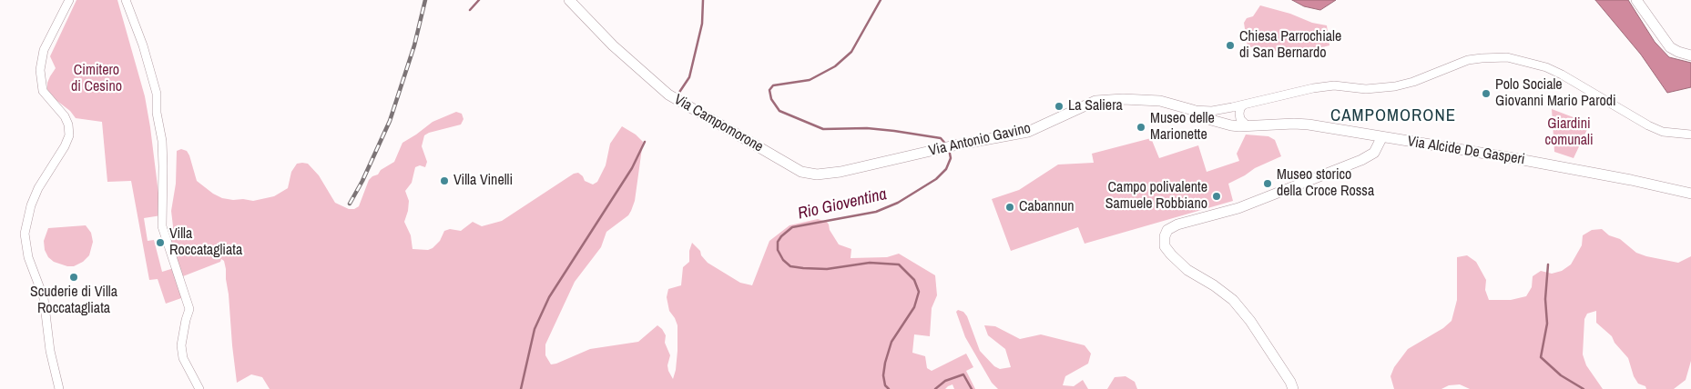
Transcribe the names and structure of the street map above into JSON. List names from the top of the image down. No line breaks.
{"streets":{"main road":["Via Campomorone","Via Antonio Gavino","Via Alcide De Gasperi"]},"crossings":[["Via Campomorone","Via Antonio Gavino"],["Via Antonio Gavino","Via Alcide De Gasperi"]],"districts":["CAMPOMORONE"],"water":["Rio Gioventina"],"parks":["Cimitero di Cesino","Giardini comunali"],"places":["Chiesa Parrochiale di San Bernardo","Polo Sociale Giovanni Mario Parodi","La Saliera","Museo delle Marionette","Villa Vinelli","Museo storico della Croce Rossa","Campo polivalente Samuele Robbiano","Cabannun","Villa Roccatagliata","Scuderie di Villa Roccatagliata"]}
